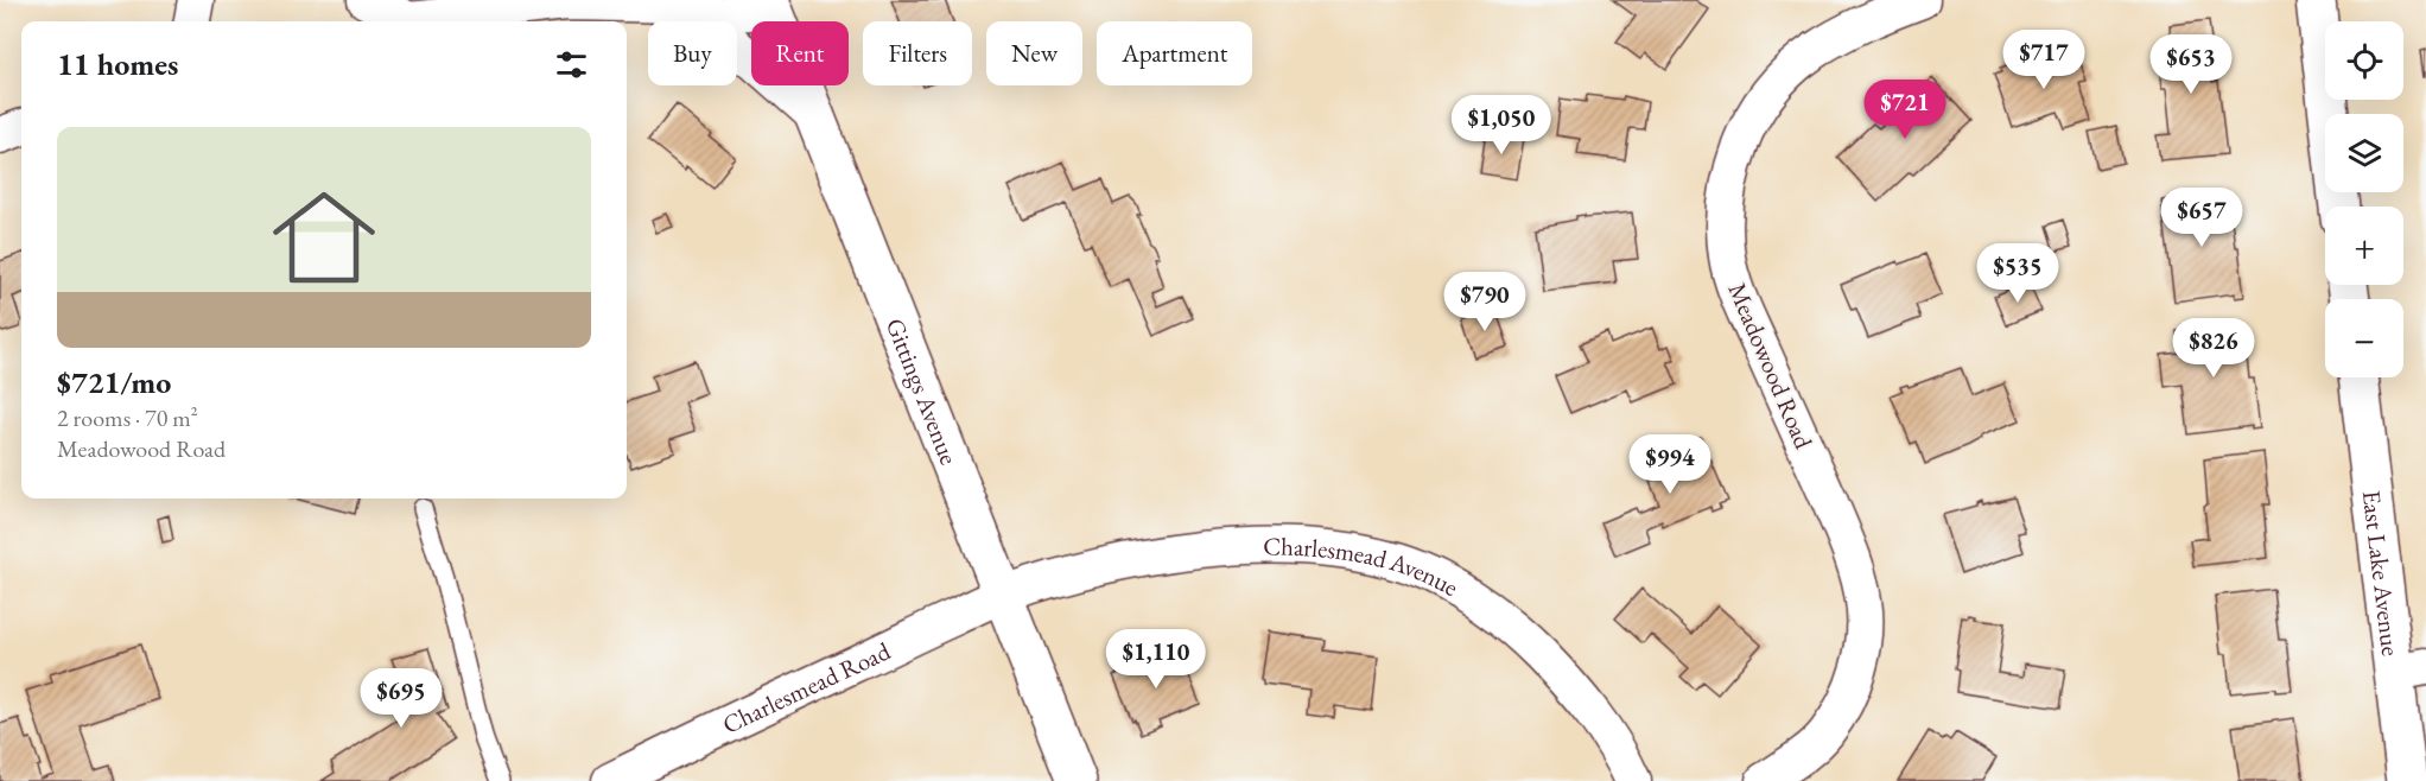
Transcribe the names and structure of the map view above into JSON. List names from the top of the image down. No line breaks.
{"streets":{"street":["Meadowood Road","Gittings Avenue","Charlesmead Avenue","East Lake Avenue","Charlesmead Road"]},"crossings":[["Gittings Avenue","Charlesmead Avenue"],["Gittings Avenue","Charlesmead Road"],["Charlesmead Avenue","Charlesmead Road"]],"page":{"map_buttons":["+","−"],"chip":["Buy","Rent","Filters","New","Apartment"],"heading":"11 homes","price":["$717","$653","$721","$1,050","$657","$535","$790","$826","$994","$1,110","$695"],"list":[{"name":"$721/mo","note":"2 rooms · 70 m² · Meadowood Road"}]}}
